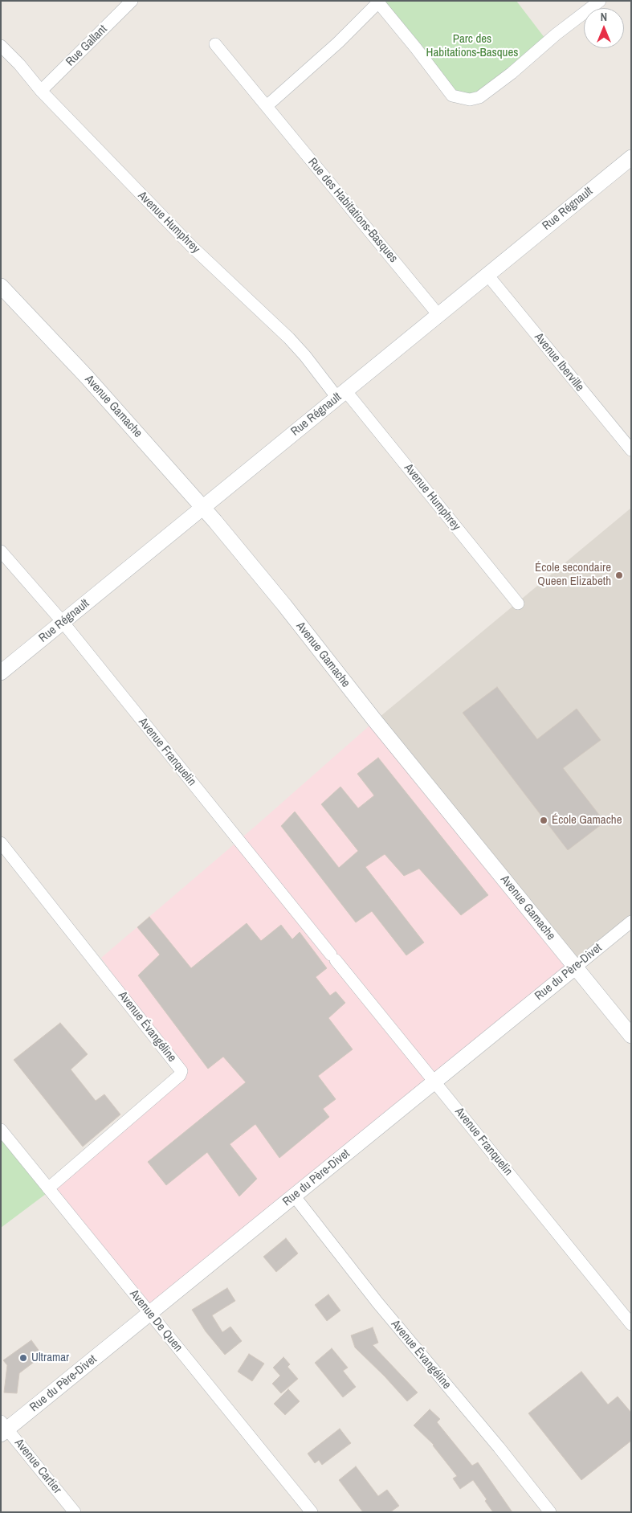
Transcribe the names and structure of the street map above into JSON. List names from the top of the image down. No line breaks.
{"streets":{"street":["Rue Gallant","Rue Régnault","Rue des Habitations-Basques","Avenue Humphrey","Avenue Iberville","Avenue Gamache","Avenue Franquelin","Rue du Père-Divet","Avenue Évangéline","Avenue De Quen","Avenue Cartier"]},"crossings":[["Rue Gallant","Avenue Humphrey"],["Rue Régnault","Rue des Habitations-Basques"],["Rue Régnault","Avenue Humphrey"],["Rue Régnault","Avenue Iberville"],["Rue Régnault","Avenue Gamache"],["Rue Régnault","Avenue Franquelin"],["Avenue Gamache","Rue du Père-Divet"],["Avenue Franquelin","Rue du Père-Divet"],["Rue du Père-Divet","Avenue Évangéline"],["Rue du Père-Divet","Avenue De Quen"],["Rue du Père-Divet","Avenue Cartier"],["Avenue Évangéline","Avenue De Quen"]],"parks":["Parc des Habitations-Basques"],"places":["École secondaire Queen Elizabeth","École Gamache","Ultramar"],"north":"top"}
